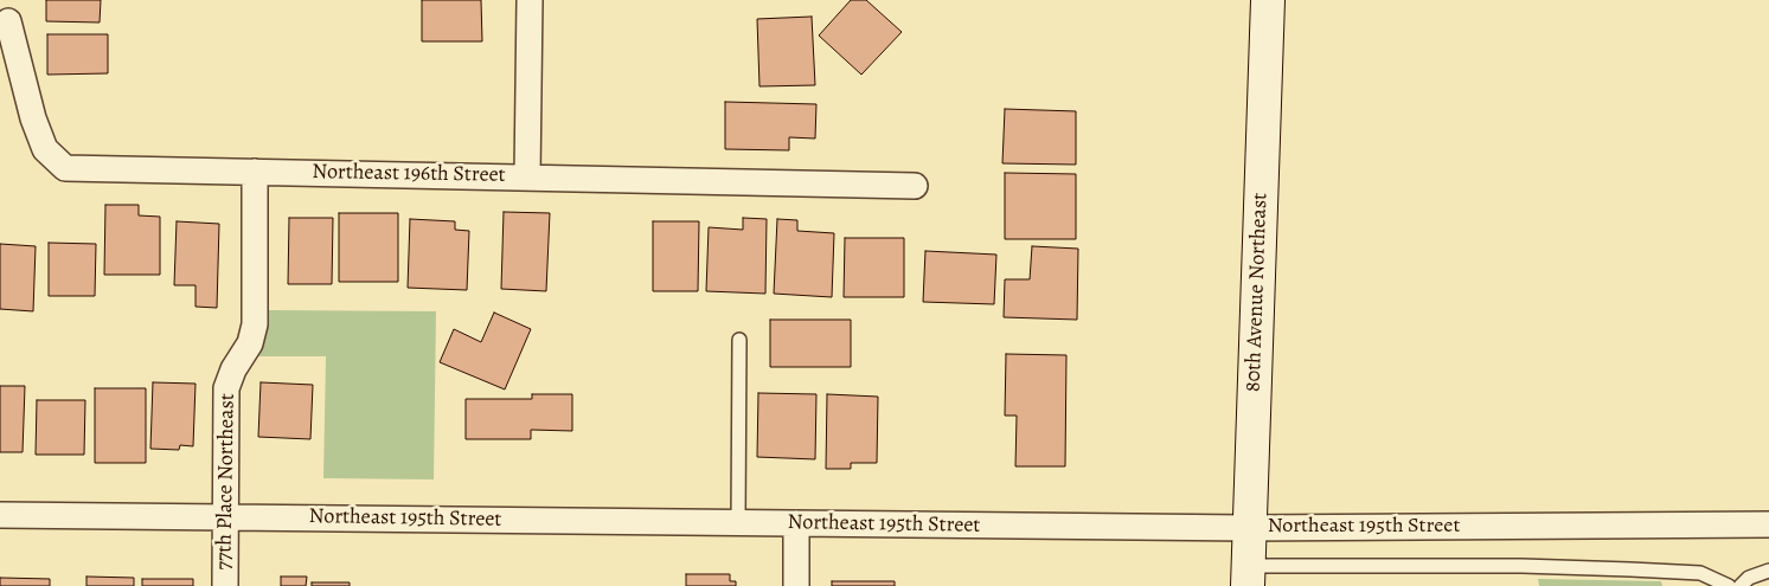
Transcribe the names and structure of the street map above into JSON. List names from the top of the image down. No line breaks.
{"streets":{"main road":["80th Avenue Northeast"],"street":["Northeast 196th Street","77th Place Northeast","Northeast 195th Street"]},"crossings":[["Northeast 196th Street","77th Place Northeast"],["80th Avenue Northeast","Northeast 195th Street"],["77th Place Northeast","Northeast 195th Street"]]}
